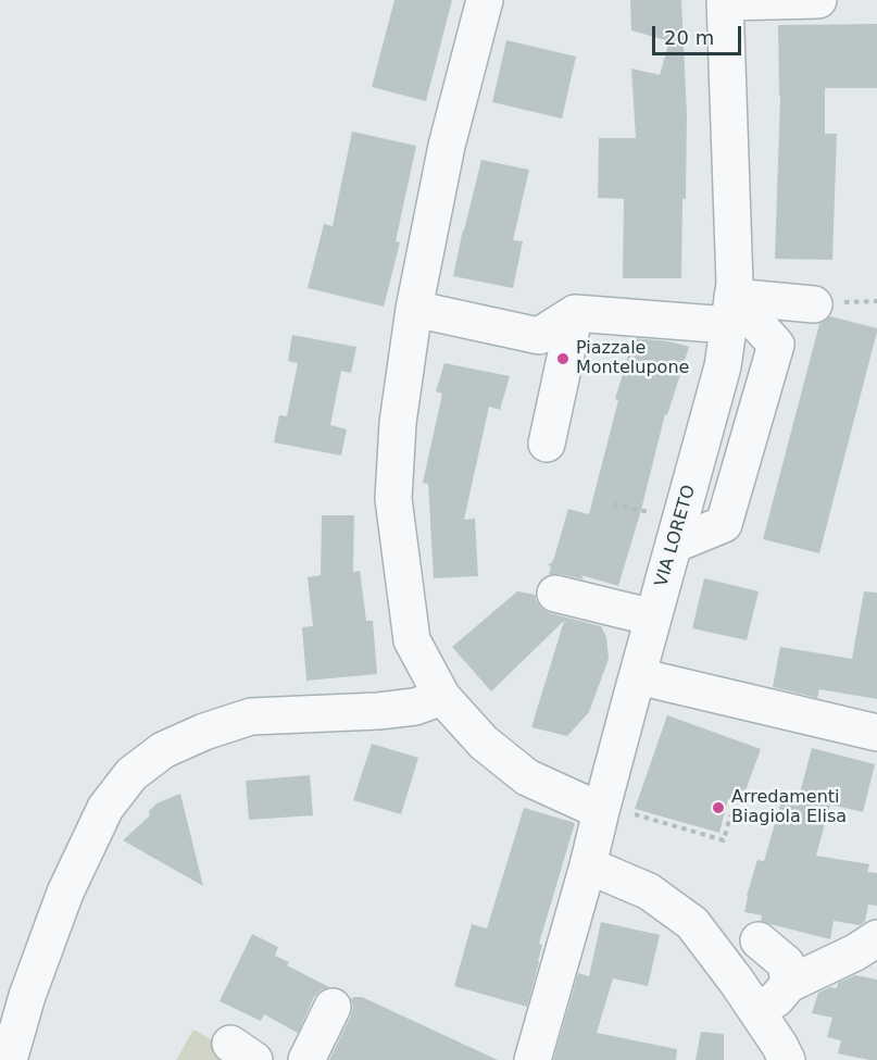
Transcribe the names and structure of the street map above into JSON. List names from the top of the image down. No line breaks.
{"streets":{"street":["VIA LORETO"]},"places":["Piazzale Montelupone","Arredamenti Biagiola Elisa"],"scale_bar":"20 m"}
